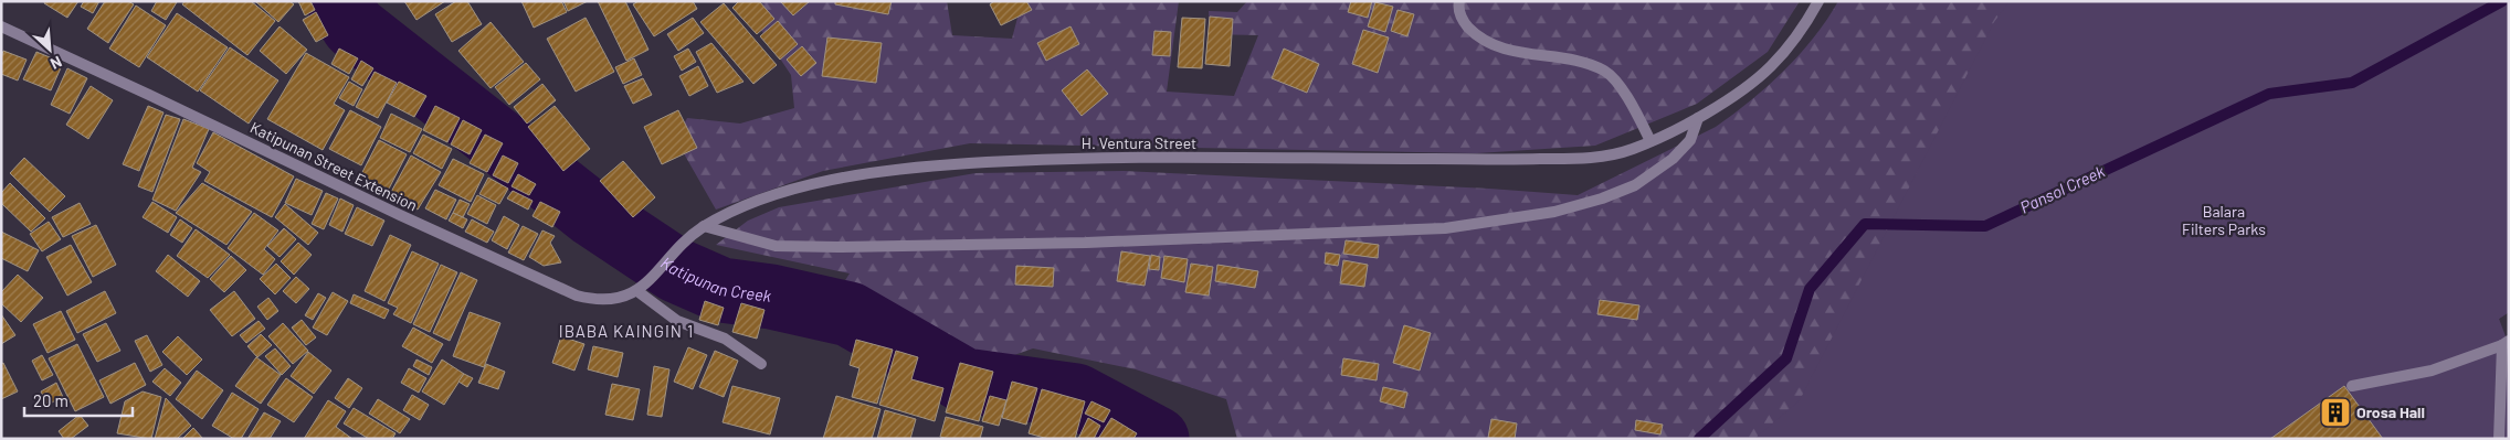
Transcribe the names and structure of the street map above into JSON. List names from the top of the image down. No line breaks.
{"streets":{"street":["H. Ventura Street","Katipunan Street Extension"]},"crossings":[["H. Ventura Street","Katipunan Street Extension"]],"districts":["IBABA KAINGIN 1"],"water":["Pansol Creek","Katipunan Creek"],"parks":["Balara Filters Parks"],"places":{"building":["Orosa Hall"]},"scale_bar":"20 m","north":"bottom right"}
